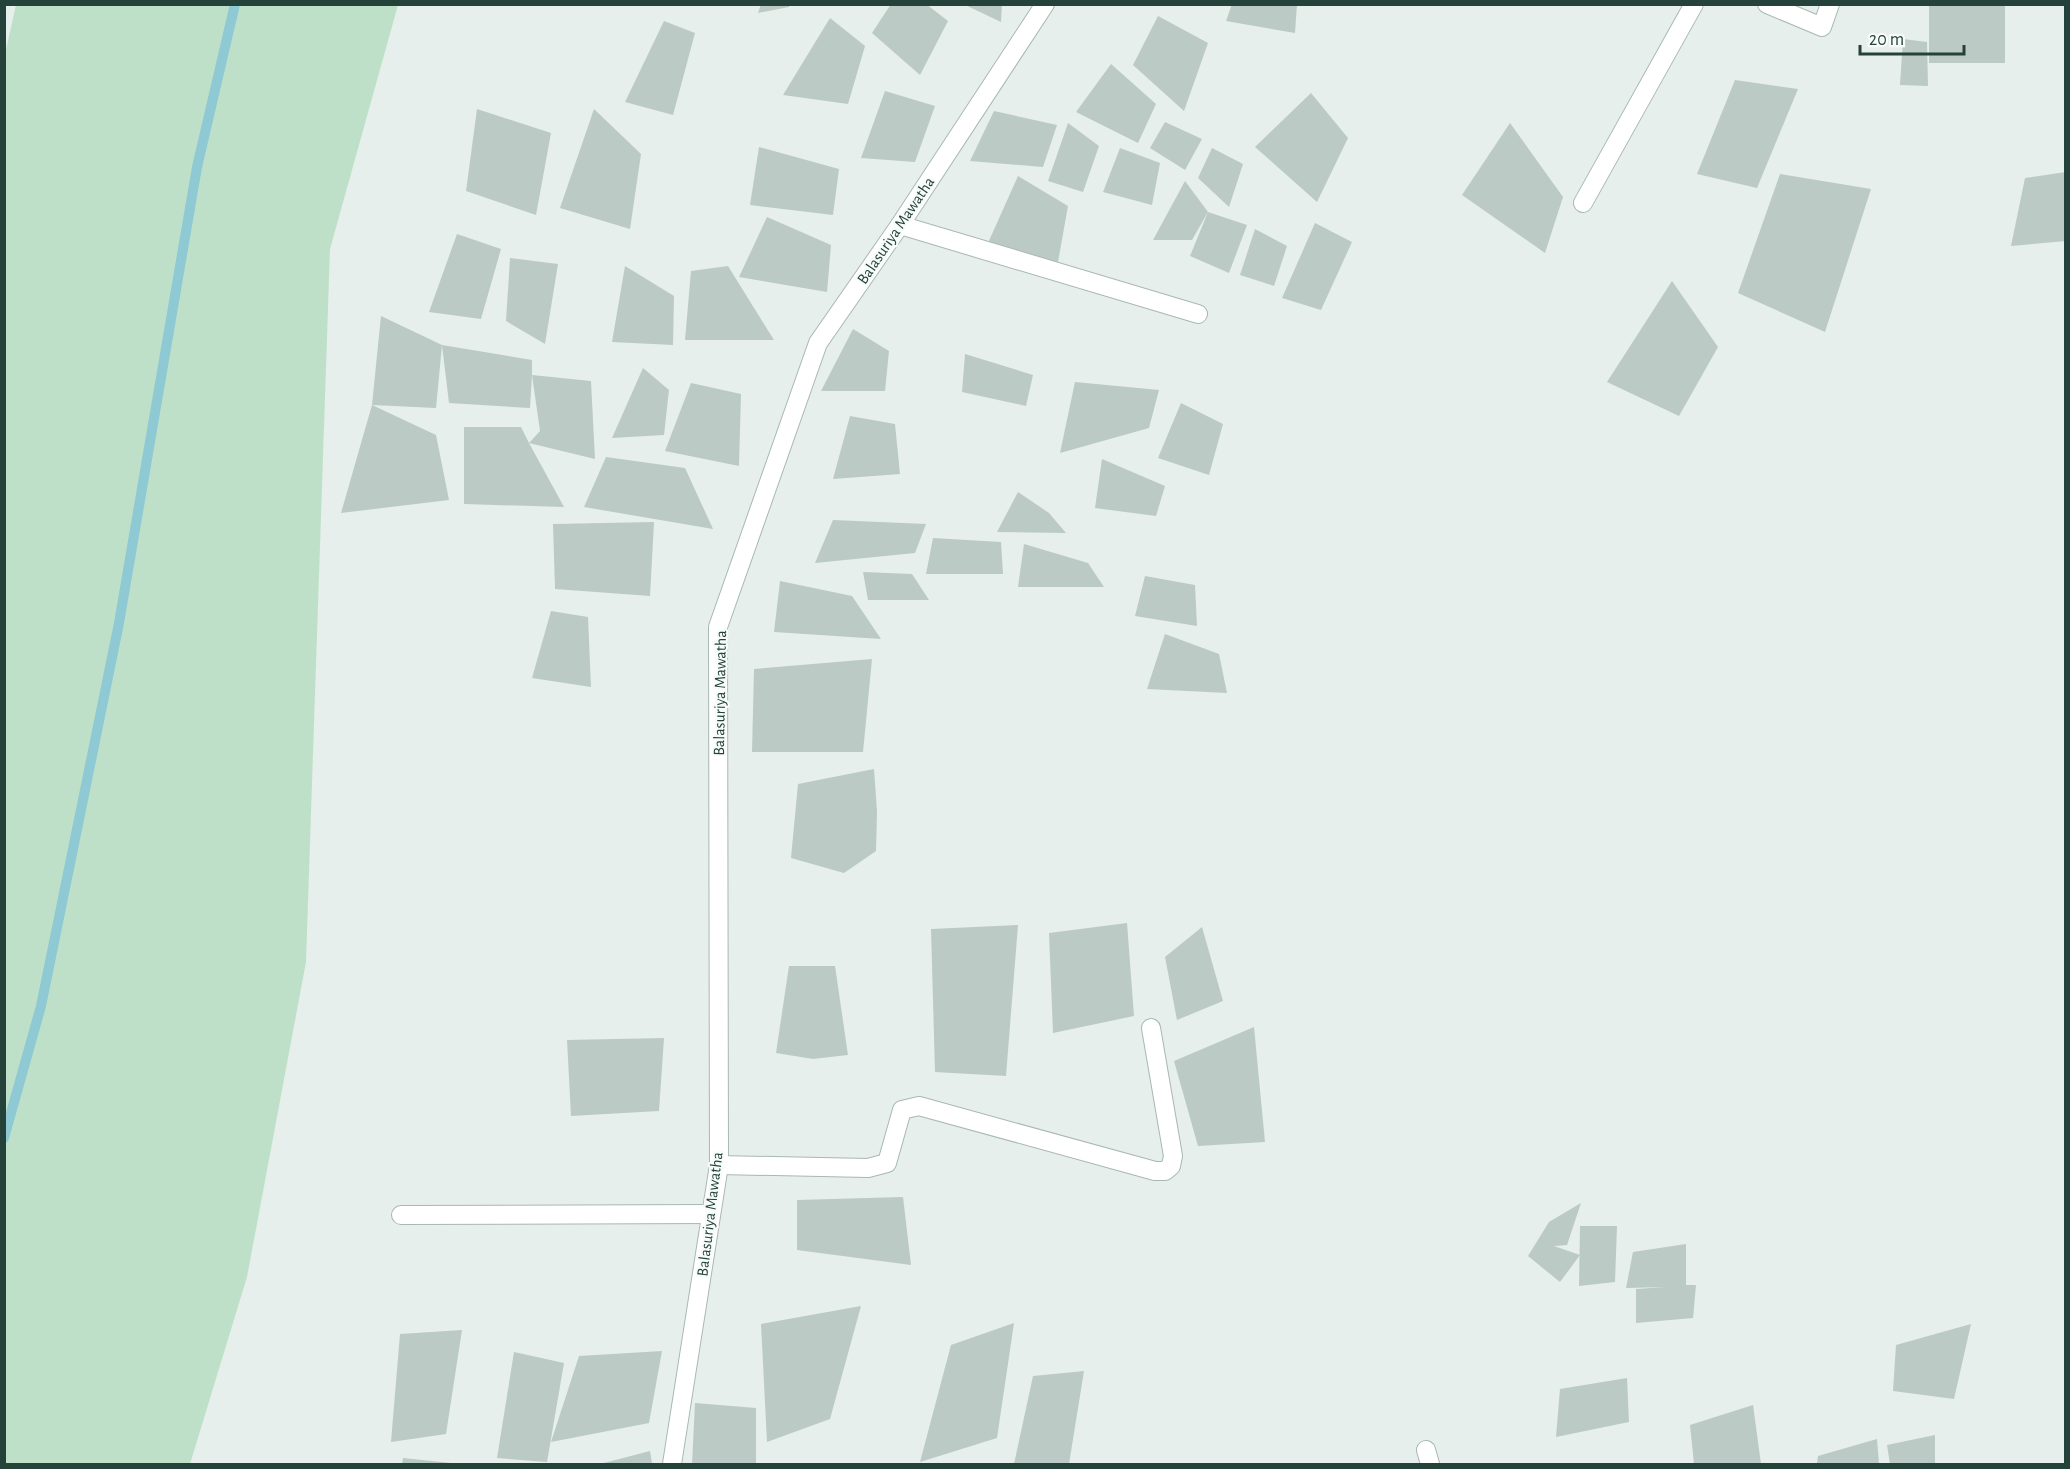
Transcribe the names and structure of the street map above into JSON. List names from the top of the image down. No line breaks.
{"streets":{"street":["Balasuriya Mawatha"]},"scale_bar":"20 m"}
